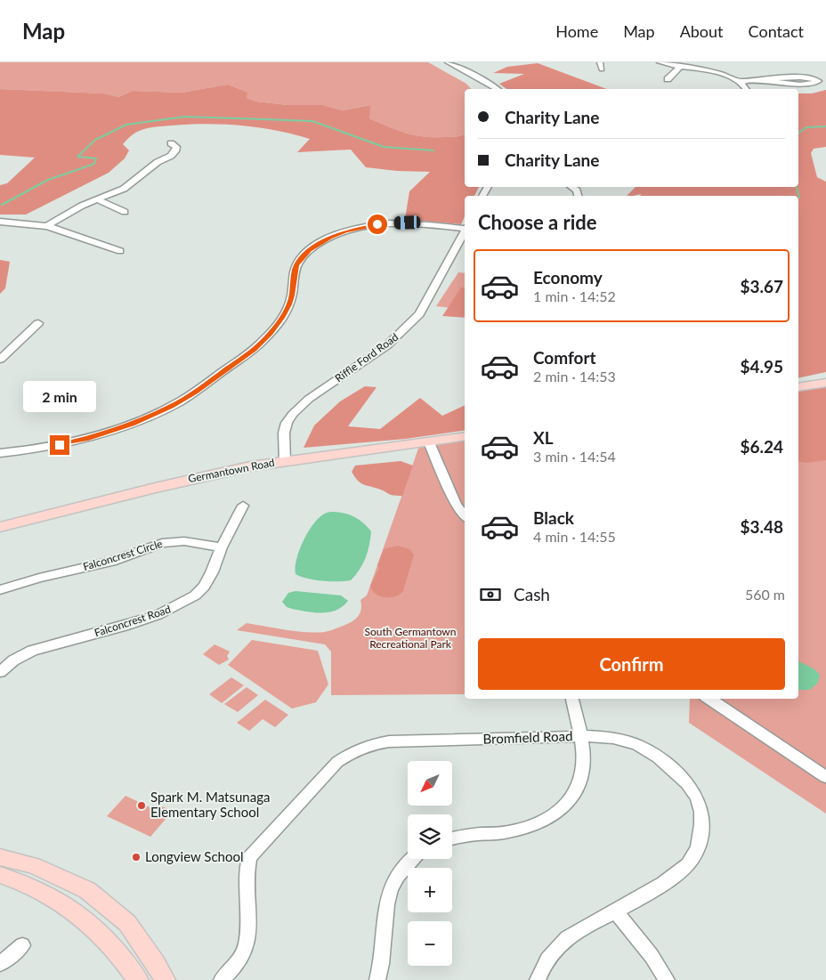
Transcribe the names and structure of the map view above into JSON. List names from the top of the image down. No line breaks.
{"streets":{"main road":["Germantown Road"],"street":["Riffle Ford Road","Falconcrest Circle","Falconcrest Road","Bromfield Road"]},"crossings":[["Riffle Ford Road","Germantown Road"],["Falconcrest Circle","Falconcrest Road"]],"parks":["South Germantown Recreational Park"],"places":["Spark M. Matsunaga Elementary School","Longview School"],"north":"bottom left","page":{"header":"Map","nav":["Home","Map","About","Contact"],"banner":["Charity Lane","Charity Lane"],"heading":"Choose a ride","list":[{"name":"Economy","note":"1 min · 14:52","value":"$3.67"},{"name":"Comfort","note":"2 min · 14:53","value":"$4.95"},{"name":"XL","note":"3 min · 14:54","value":"$6.24"},{"name":"Black","note":"4 min · 14:55","value":"$3.48"}],"bubble":"2 min","pay":["Cash","560 m"],"buttons":"Confirm","map_buttons":["+","−"]}}
